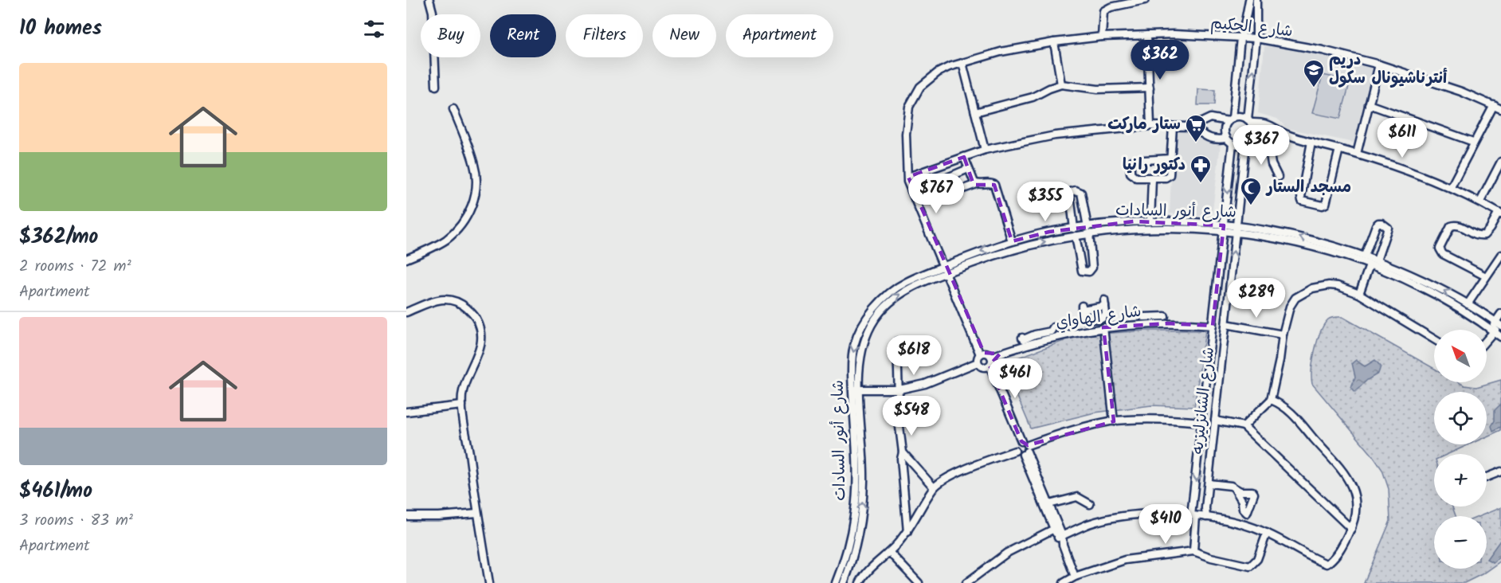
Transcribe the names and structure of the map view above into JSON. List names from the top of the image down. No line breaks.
{"streets":{"street":["شارع الحكيم","شارع أنور السادات","شارع الهاواي","شارع الشانزليزيه"]},"crossings":[["شارع الحكيم","شارع أنور السادات"],["شارع الحكيم","شارع الهاواي"],["شارع أنور السادات","شارع الشانزليزيه"],["شارع الهاواي","شارع الشانزليزيه"]],"places":{"school or university":["دريم أنترناشيونال سكول"],"supermarket":["ستار ماركت"],"pharmacy":["دكتور رانيا"],"mosque":["مسجد الستار"]},"north":"top left","page":{"heading":"10 homes","chip":["Buy","Rent","Filters","New","Apartment"],"price":["$362","$611","$367","$767","$355","$289","$618","$461","$548","$410"],"list":[{"name":"$362/mo","note":"2 rooms · 72 m² · Apartment"},{"name":"$461/mo","note":"3 rooms · 83 m² · Apartment"}],"map_buttons":["+","−"]}}
